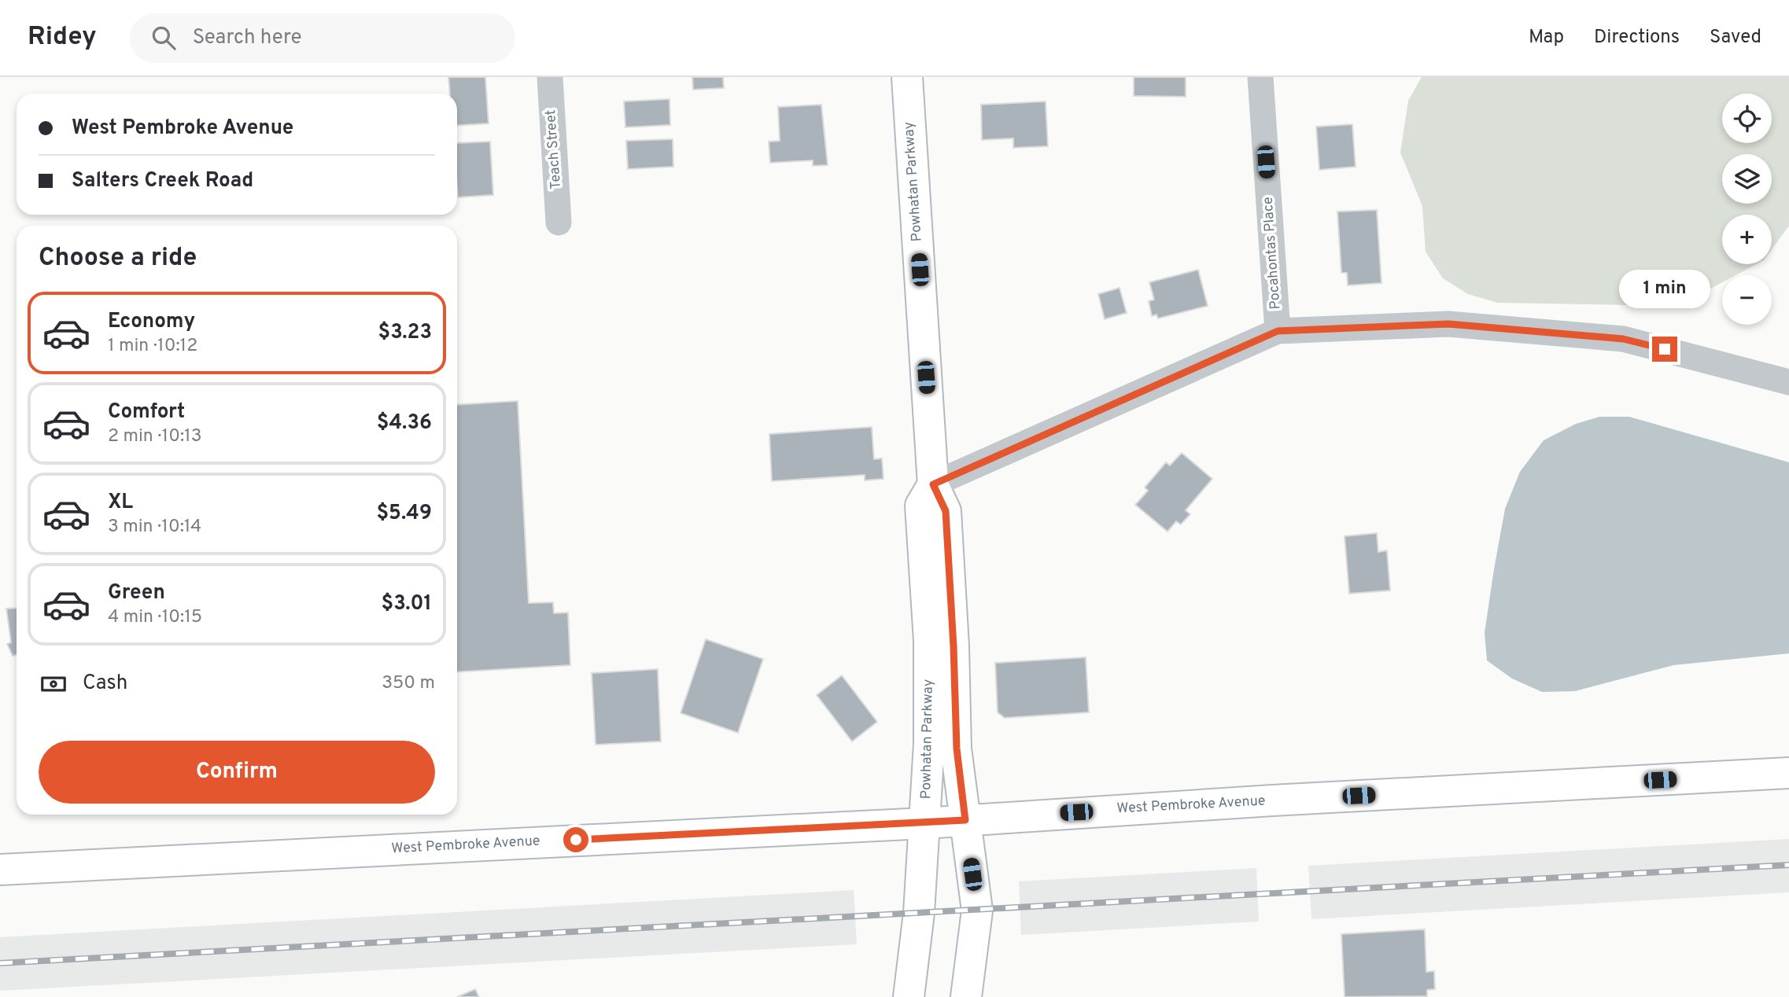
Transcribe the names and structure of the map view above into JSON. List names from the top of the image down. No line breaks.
{"streets":{"main road":["Powhatan Parkway","West Pembroke Avenue"],"street":["Teach Street","Pocahontas Place"]},"crossings":[["Powhatan Parkway","West Pembroke Avenue"]],"page":{"header":"Ridey","search":"Search here","nav":["Map","Directions","Saved"],"map_buttons":["+","−"],"banner":["West Pembroke Avenue","Salters Creek Road"],"heading":"Choose a ride","bubble":"1 min","list":[{"name":"Economy","note":"1 min · 10:12","value":"$3.23"},{"name":"Comfort","note":"2 min · 10:13","value":"$4.36"},{"name":"XL","note":"3 min · 10:14","value":"$5.49"},{"name":"Green","note":"4 min · 10:15","value":"$3.01"}],"pay":["Cash","350 m"],"buttons":"Confirm"}}
